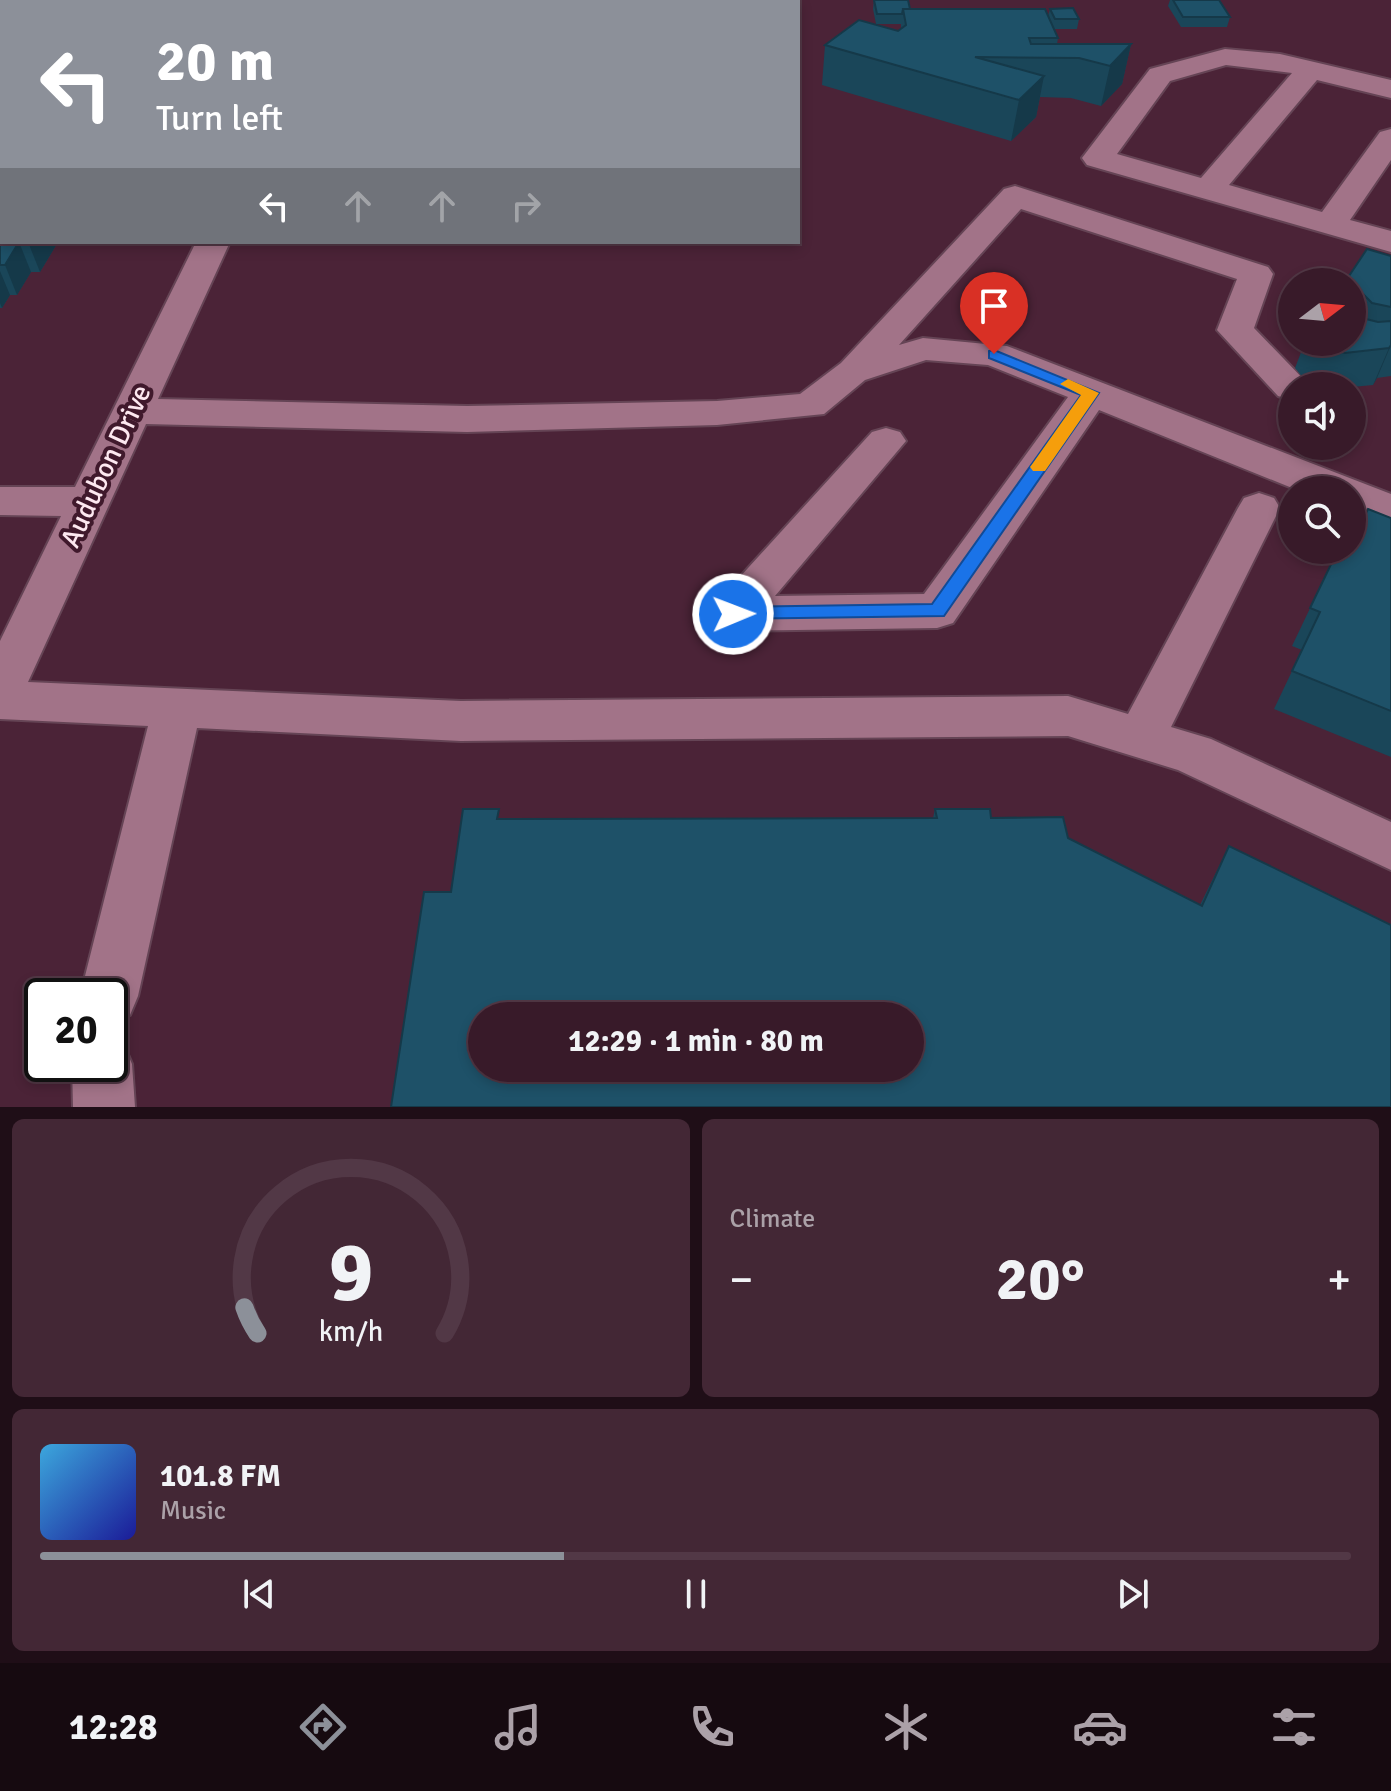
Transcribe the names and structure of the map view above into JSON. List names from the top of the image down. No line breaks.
{"streets":{"street":["Audubon Drive"]},"north":"right","page":{"turn":["20 m","Turn left"],"limit":"20","trip":"12:29 · 1 min · 80 m","tile":"Climate","heat":["−","20°","+"],"song":["101.8 FM","Music"],"tabs":"12:28","gauge":["9","km/h"]}}
